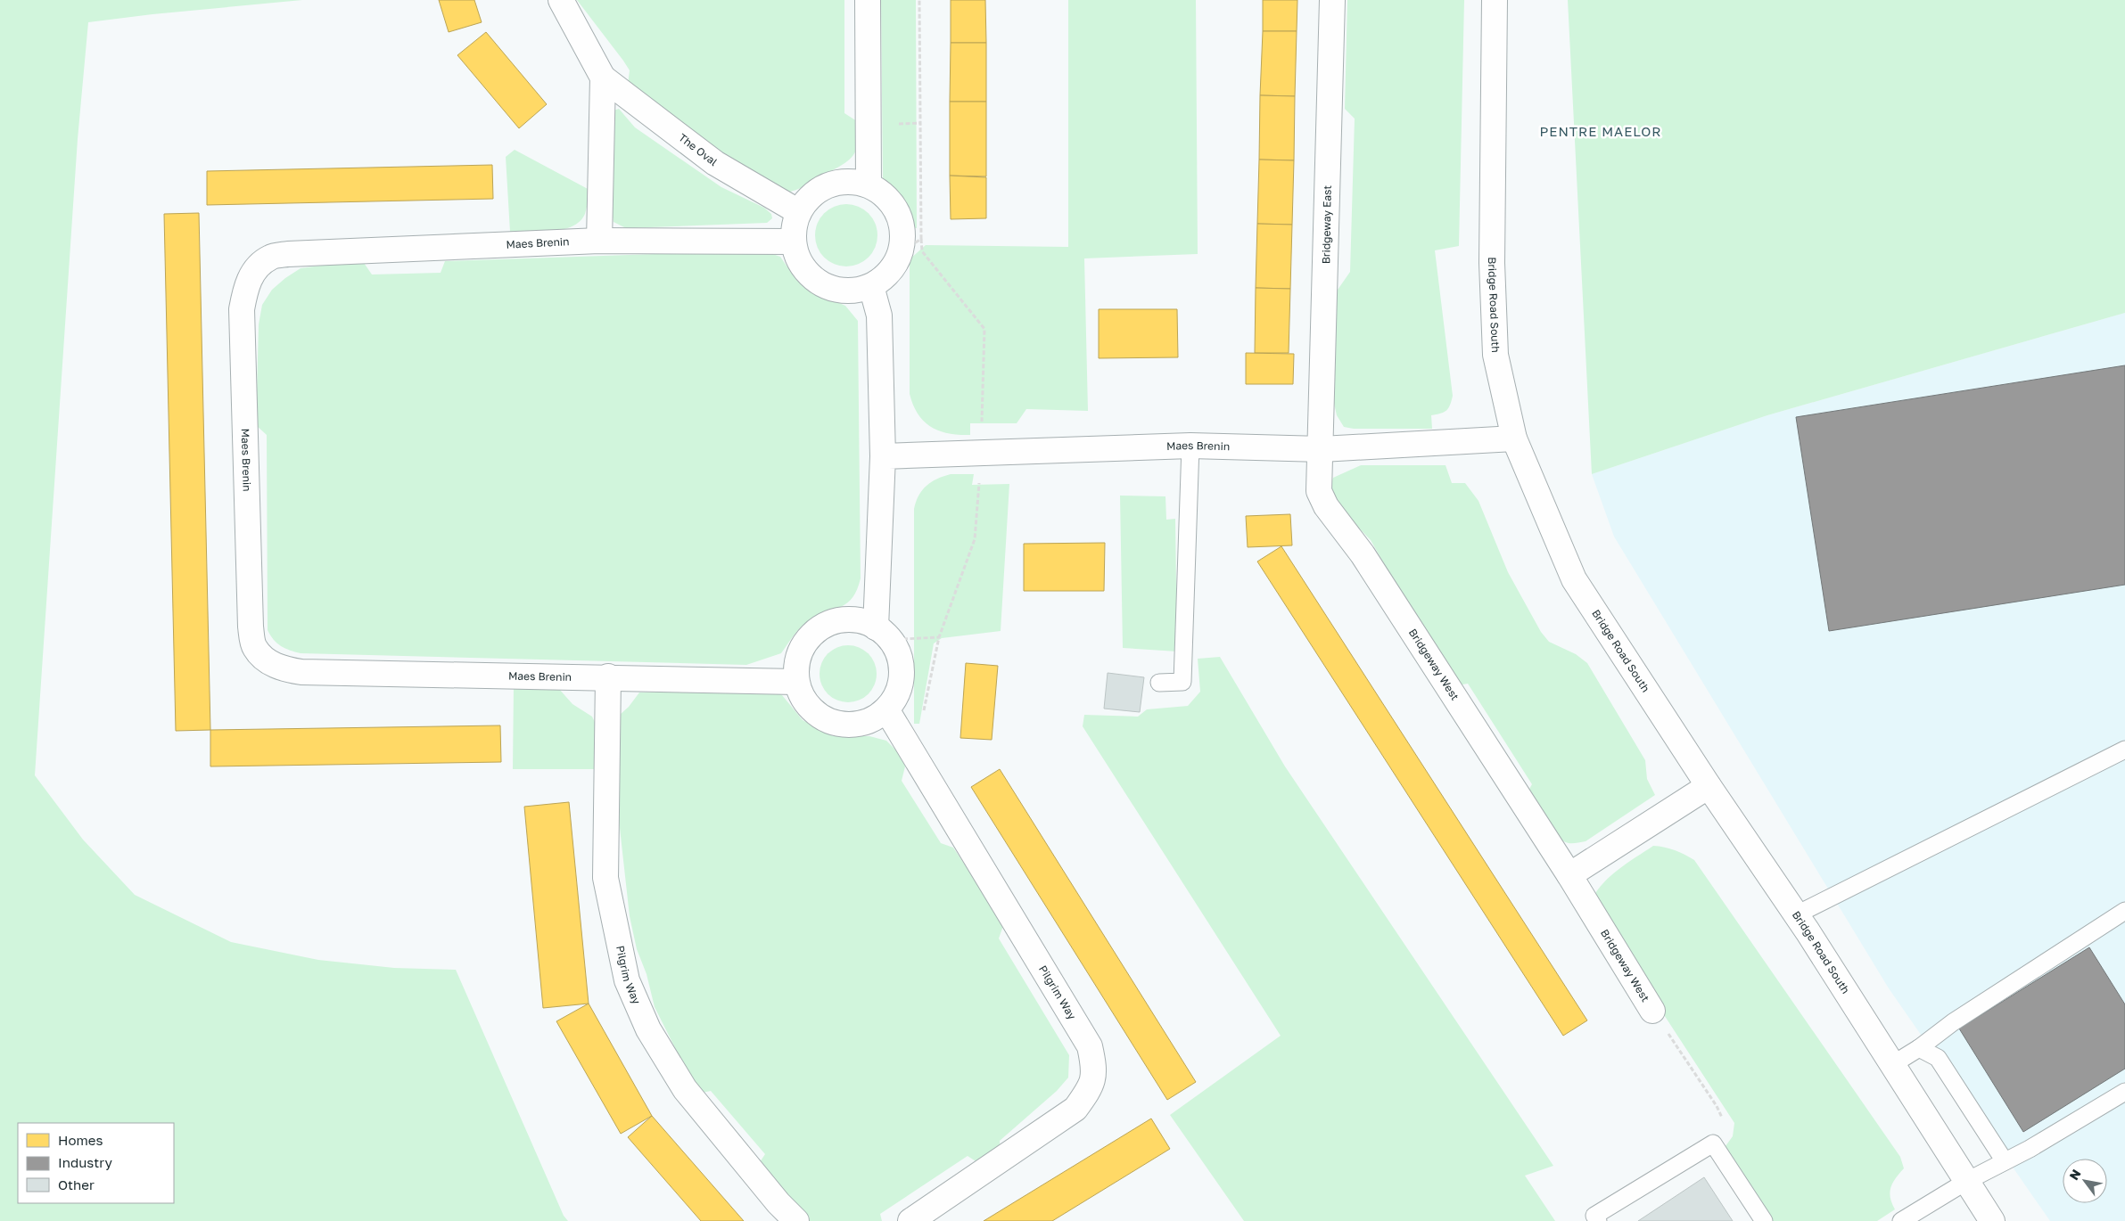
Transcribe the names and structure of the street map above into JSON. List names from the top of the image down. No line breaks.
{"streets":{"street":["The Oval","Bridgeway East","Maes Brenin","Bridge Road South","Bridgeway West","Pilgrim Way"]},"crossings":[["The Oval","Maes Brenin"],["Bridgeway East","Maes Brenin"],["Bridgeway East","Bridgeway West"],["Maes Brenin","Bridge Road South"],["Maes Brenin","Bridgeway West"],["Maes Brenin","Pilgrim Way"]],"districts":["PENTRE MAELOR"],"legend":["Homes","Industry","Other"],"north":"top left"}
